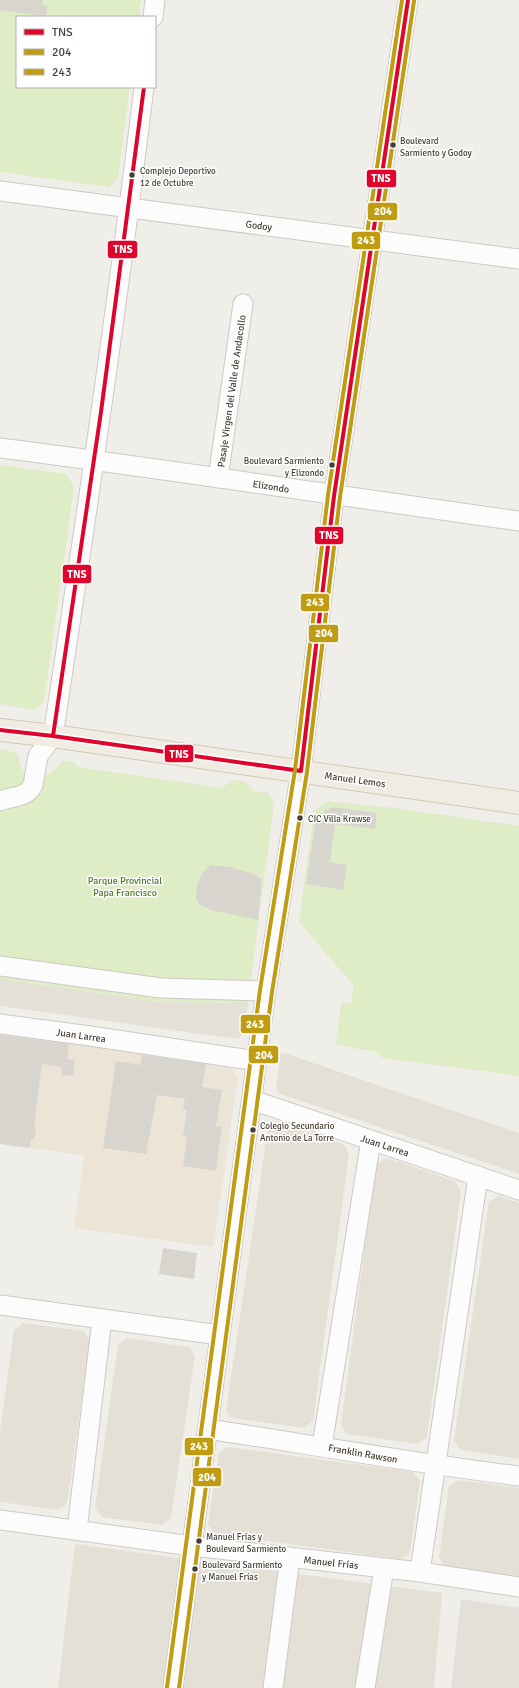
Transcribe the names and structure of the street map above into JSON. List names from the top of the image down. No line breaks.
{"streets":{"main road":["Manuel Lemos"],"street":["Godoy","Pasaje Virgen del Valle de Andacollo","Elizondo","Juan Larrea","Franklin Rawson","Manuel Frías"]},"crossings":[["Pasaje Virgen del Valle de Andacollo","Elizondo"]],"parks":["Parque Provincial Papa Francisco"],"places":["Boulevard Sarmiento y Godoy","Complejo Deportivo 12 de Octubre","Boulevard Sarmiento y Elizondo","CIC Villa Krawse","Colegio Secundario Antonio de La Torre","Manuel Frías y Boulevard Sarmiento","Boulevard Sarmiento y Manuel Frías"],"lines":["transit line TNS","transit line 243","transit line 204"],"legend":["TNS","204","243"]}
